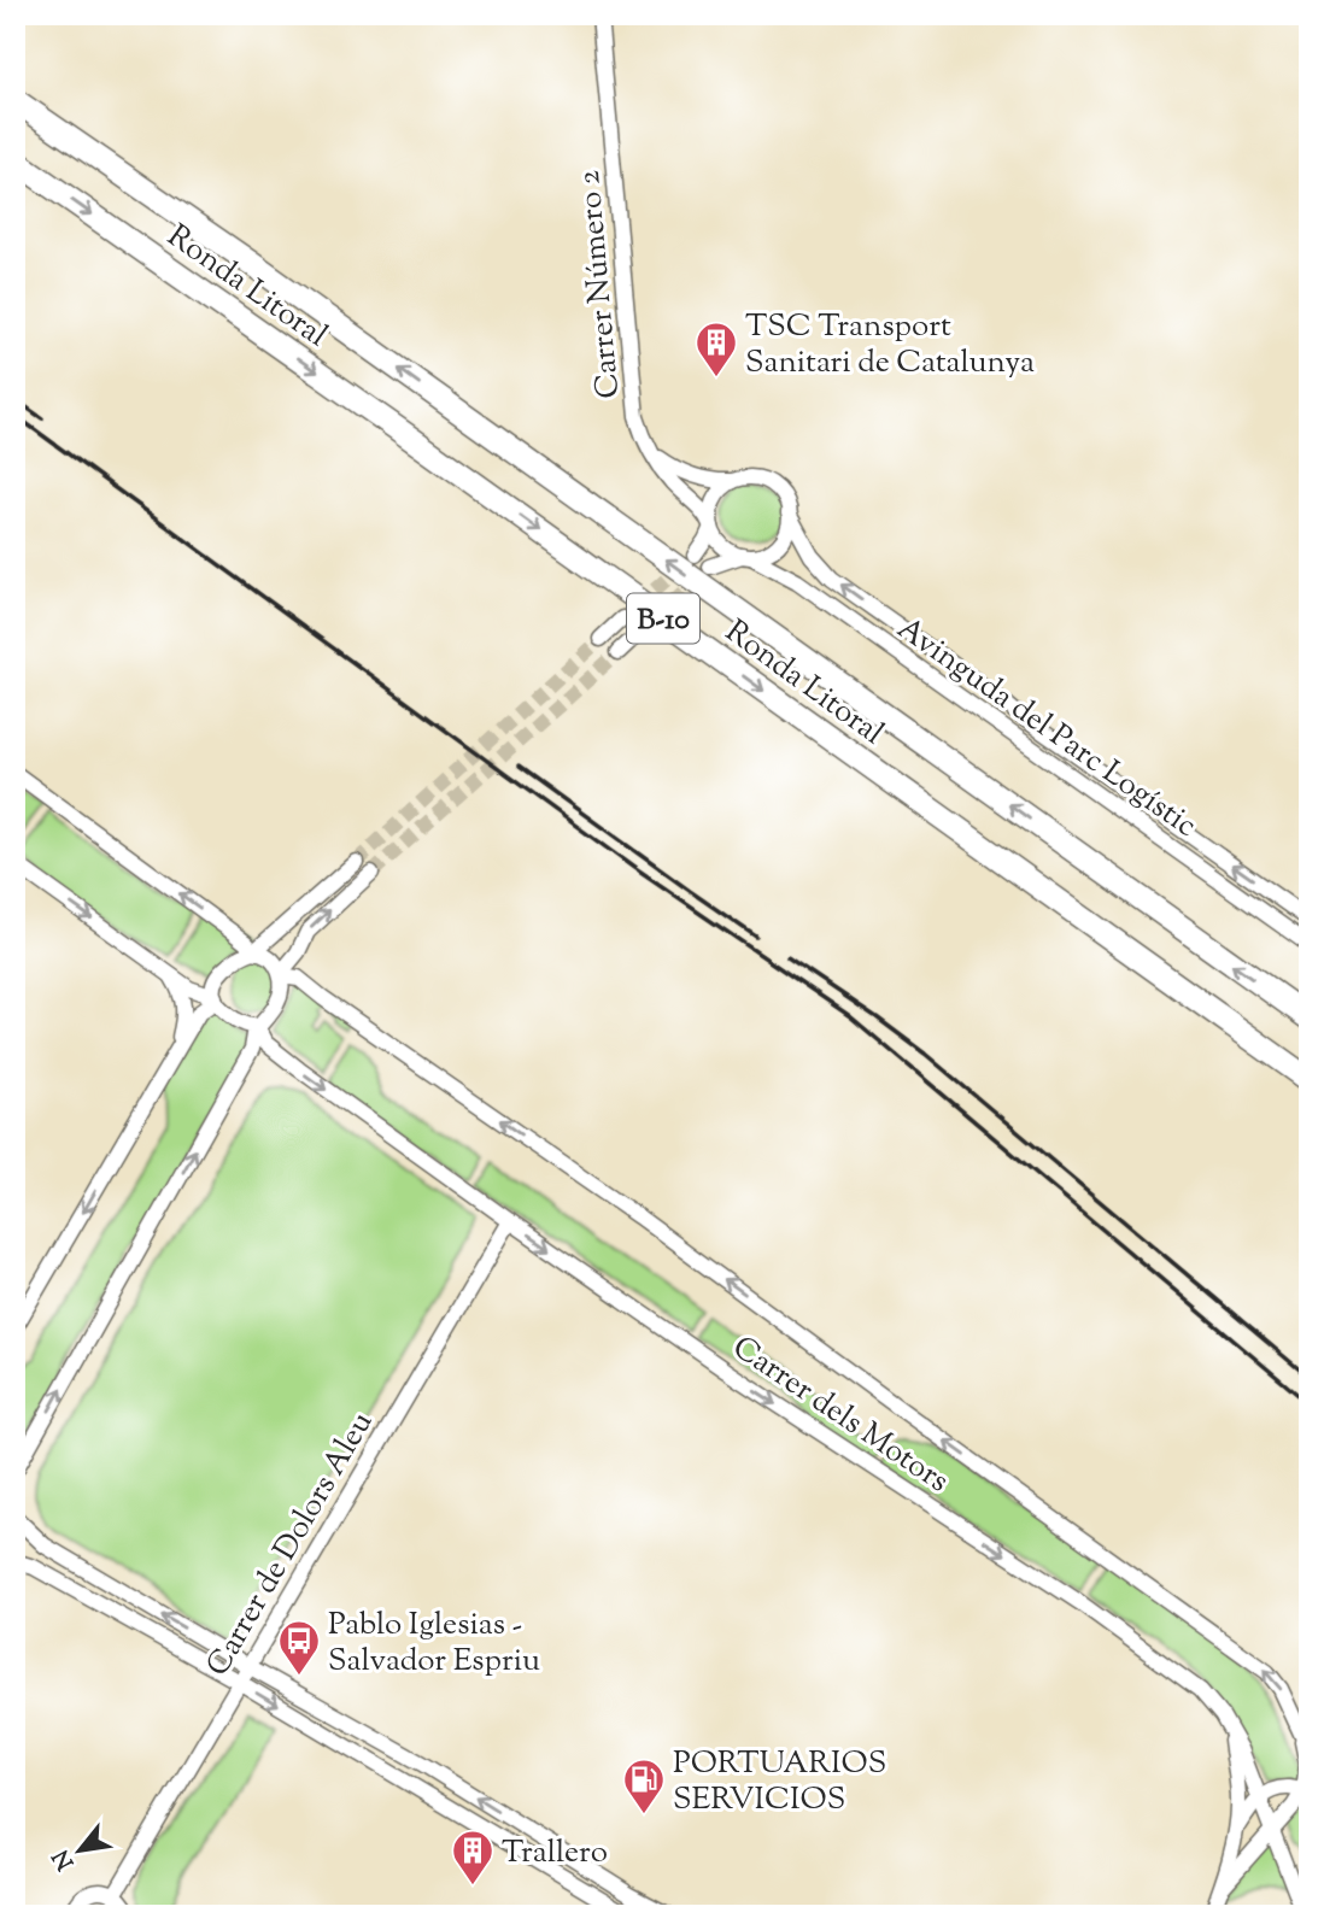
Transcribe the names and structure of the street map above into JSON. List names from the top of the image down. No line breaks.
{"streets":{"highway":["Ronda Litoral","B-10"],"street":["Carrer Número 2","Avinguda del Parc Logístic","Carrer dels Motors","Carrer de Dolors Aleu"]},"crossings":[["Carrer Número 2","Avinguda del Parc Logístic"],["Carrer dels Motors","Carrer de Dolors Aleu"]],"places":{"building":["TSC Transport Sanitari de Catalunya","Trallero"],"bus stop":["Pablo Iglesias - Salvador Espriu"],"fuel station":["PORTUARIOS SERVICIOS"]},"north":"bottom left"}
